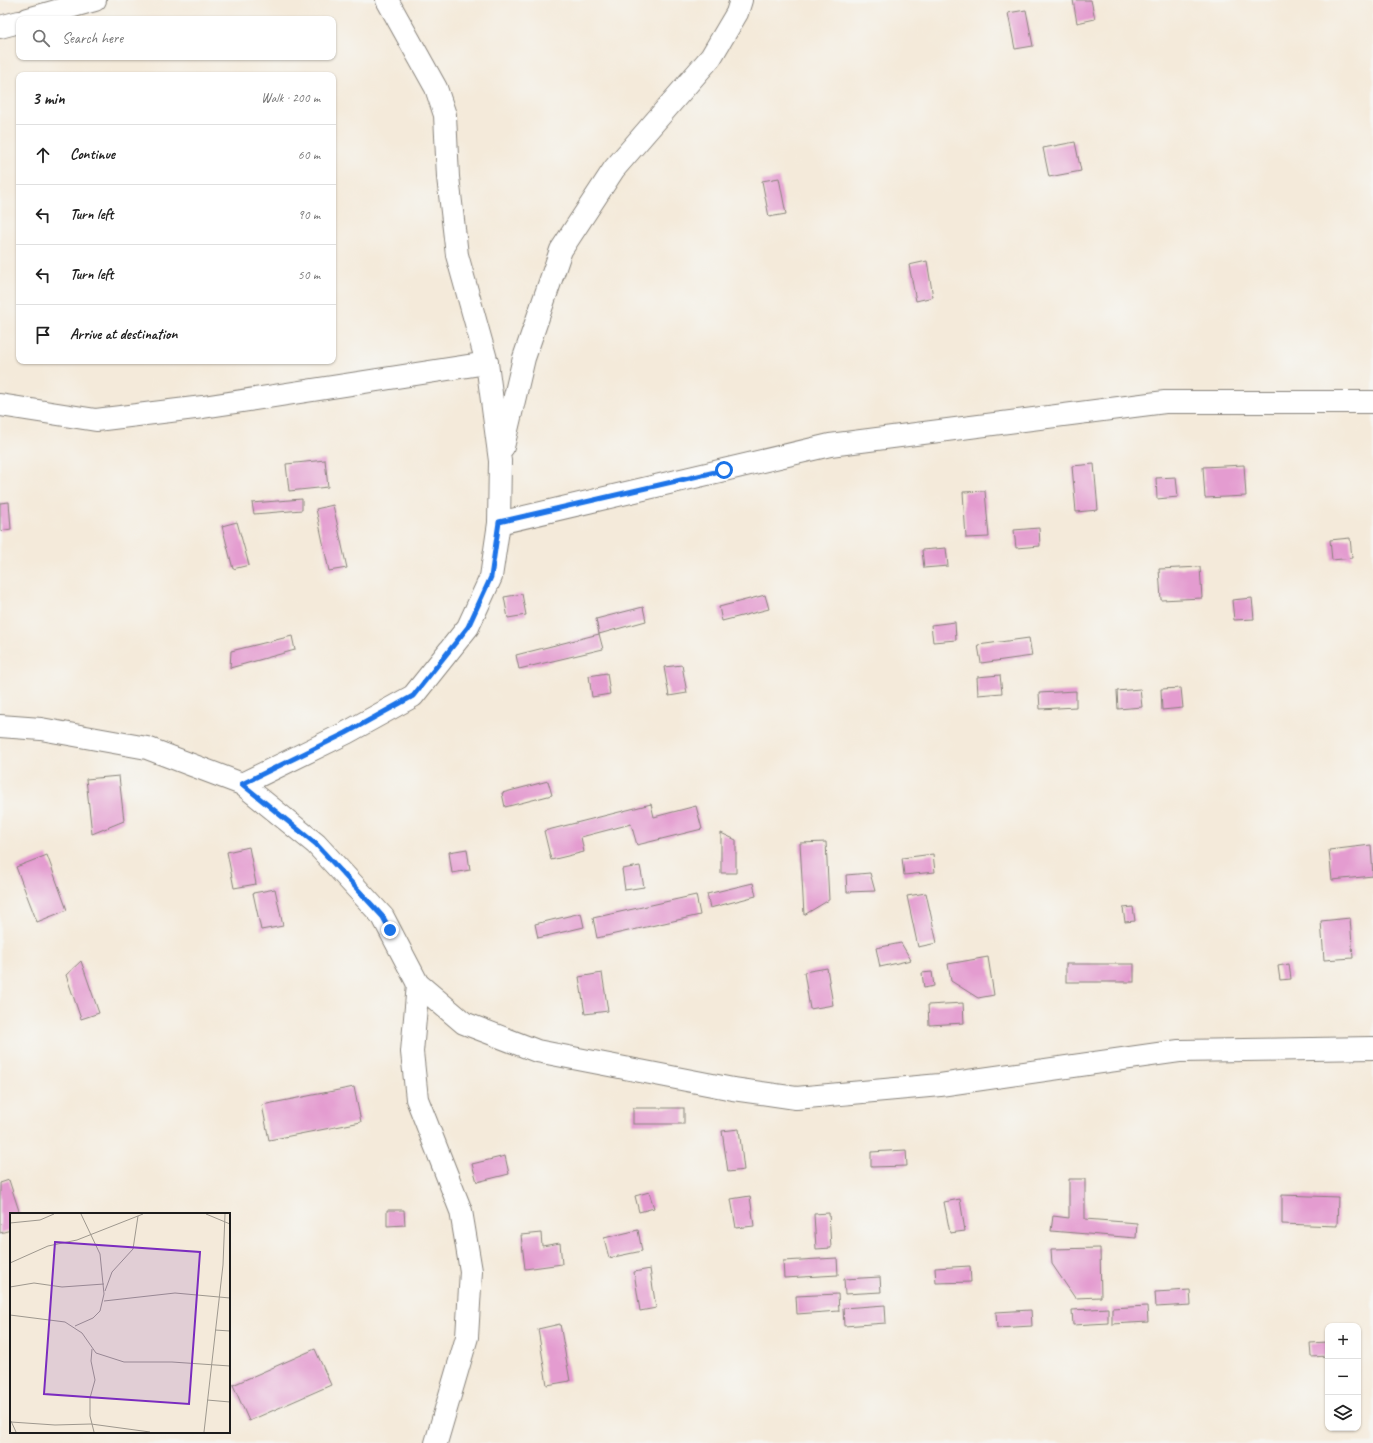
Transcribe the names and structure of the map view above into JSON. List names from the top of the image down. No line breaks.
{"page":{"search":"Search here","heading":["3 min","Walk · 200 m"],"list":[["Continue","60 m"],["Turn left","90 m"],["Turn left","50 m"],"Arrive at destination"],"map_buttons":["+","−"]}}
